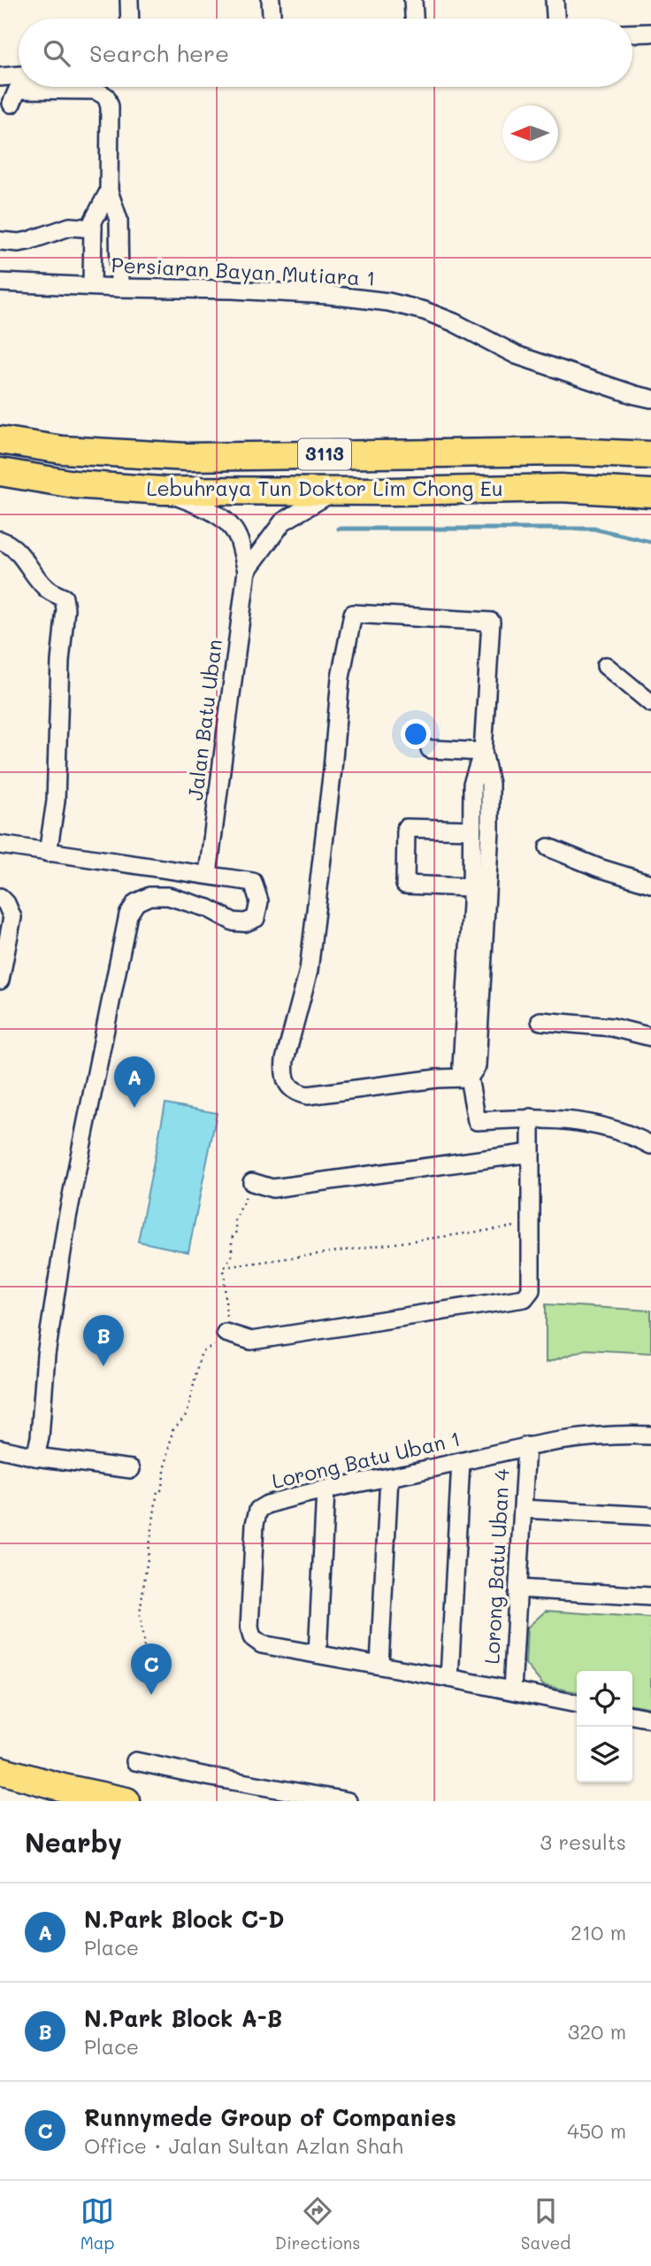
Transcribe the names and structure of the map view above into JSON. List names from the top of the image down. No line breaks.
{"streets":{"highway":["3113","Lebuhraya Tun Doktor Lim Chong Eu"],"street":["Persiaran Bayan Mutiara 1","Jalan Batu Uban","Lorong Batu Uban 1","Lorong Batu Uban 4"]},"crossings":[["Lebuhraya Tun Doktor Lim Chong Eu","Jalan Batu Uban"],["Lorong Batu Uban 1","Lorong Batu Uban 4"]],"north":"left","page":{"search":"Search here","pins":["A","B","C"],"heading":["Nearby","3 results"],"list":[{"mark":"A","name":"N.Park Block C-D","note":"Place","value":"210 m"},{"mark":"B","name":"N.Park Block A-B","note":"Place","value":"320 m"},{"mark":"C","name":"Runnymede Group of Companies","note":"Office · Jalan Sultan Azlan Shah","value":"450 m"}],"nav":["Map","Directions","Saved"]}}
